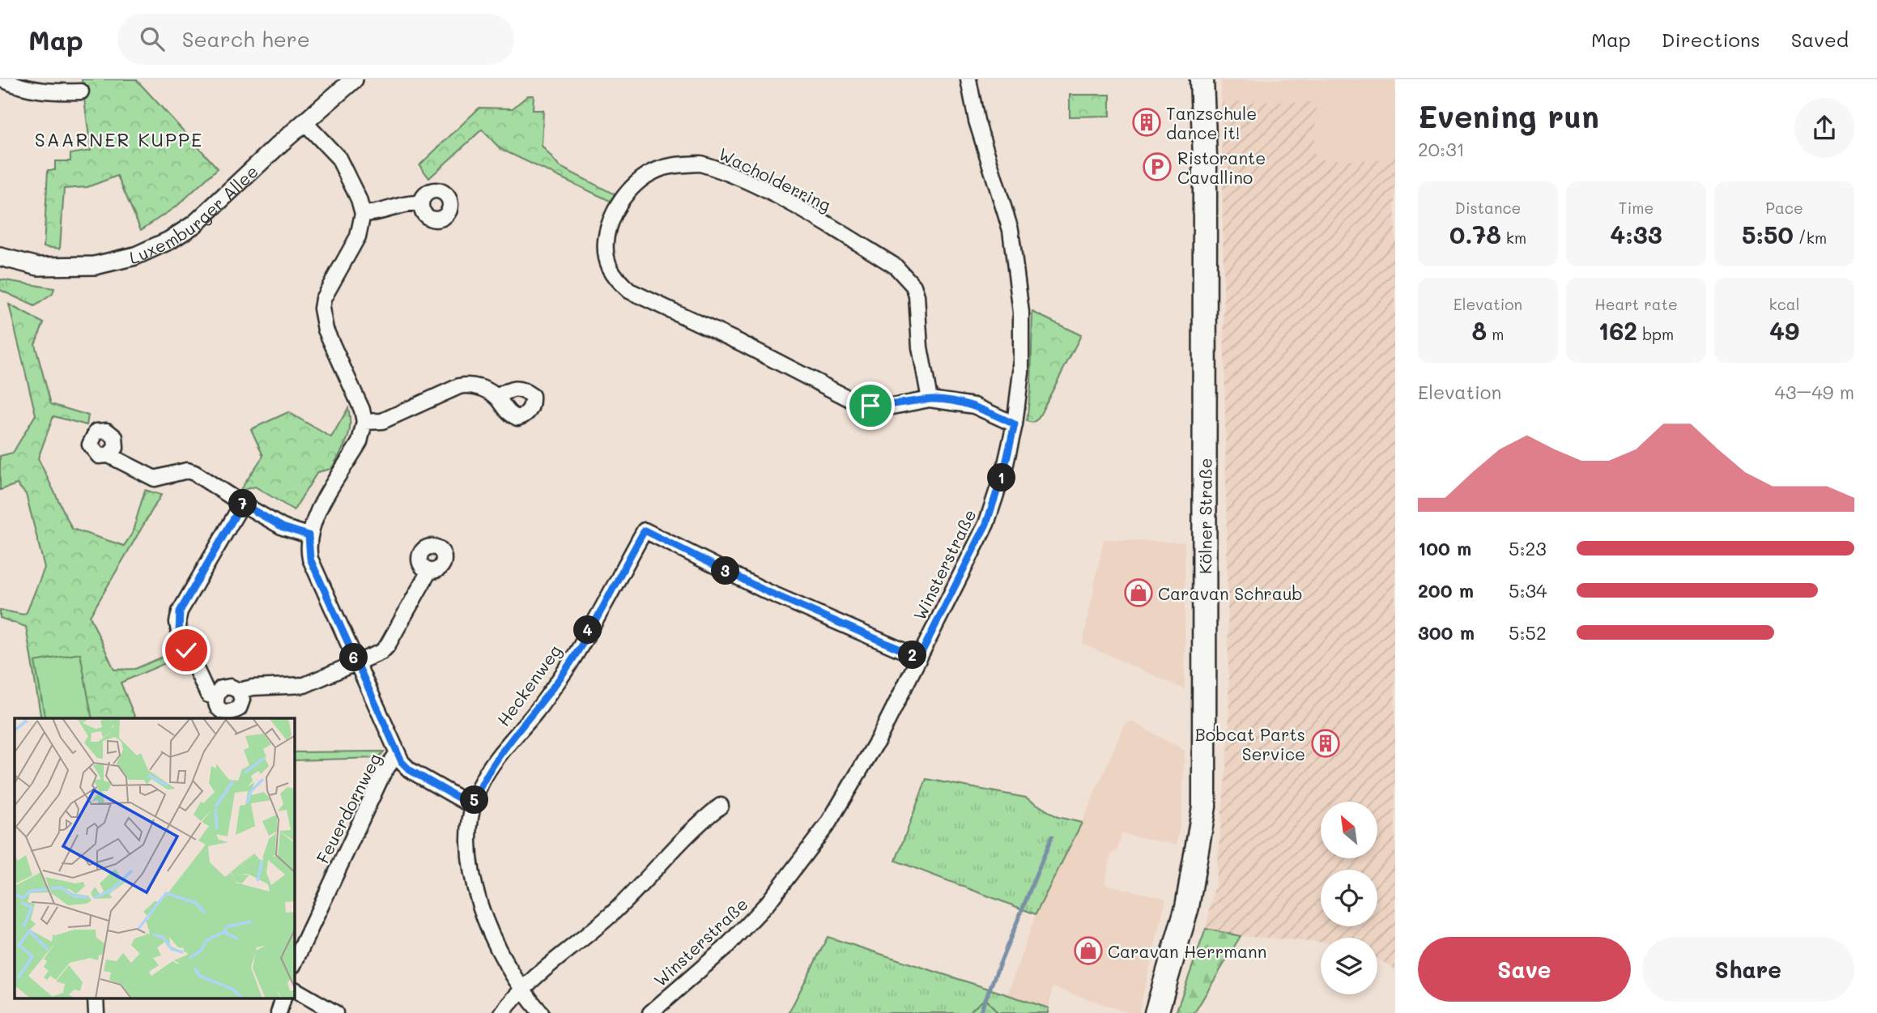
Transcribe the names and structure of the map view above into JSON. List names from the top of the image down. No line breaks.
{"streets":{"main road":["Kölner Straße"],"street":["Wacholderring","Luxemburger Allee","Winsterstraße","Heckenweg","Feuerdornweg"]},"crossings":[["Wacholderring","Winsterstraße"],["Winsterstraße","Heckenweg"],["Heckenweg","Feuerdornweg"]],"districts":["SAARNER KUPPE"],"places":{"building":["Tanzschule dance it!","Bobcat Parts Service"],"parking":["Ristorante Cavallino"],"shop":["Caravan Schraub","Caravan Herrmann"]},"north":"top left","page":{"header":"Map","search":"Search here","nav":["Map","Directions","Saved"],"heading":["Evening run","20:31"],"stats":[["Distance","0.78 km"],["Time","4:33"],["Pace","5:50 /km"],["Elevation","8 m"],["Heart rate","162 bpm"],["kcal","49"]],"chart":["Elevation","43–49 m"],"pins":["1","7","3","4","2","6","5"],"list":[{"name":"100 m","note":"5:23"},{"name":"200 m","note":"5:34"},{"name":"300 m","note":"5:52"}],"buttons":["Save","Share"]}}
